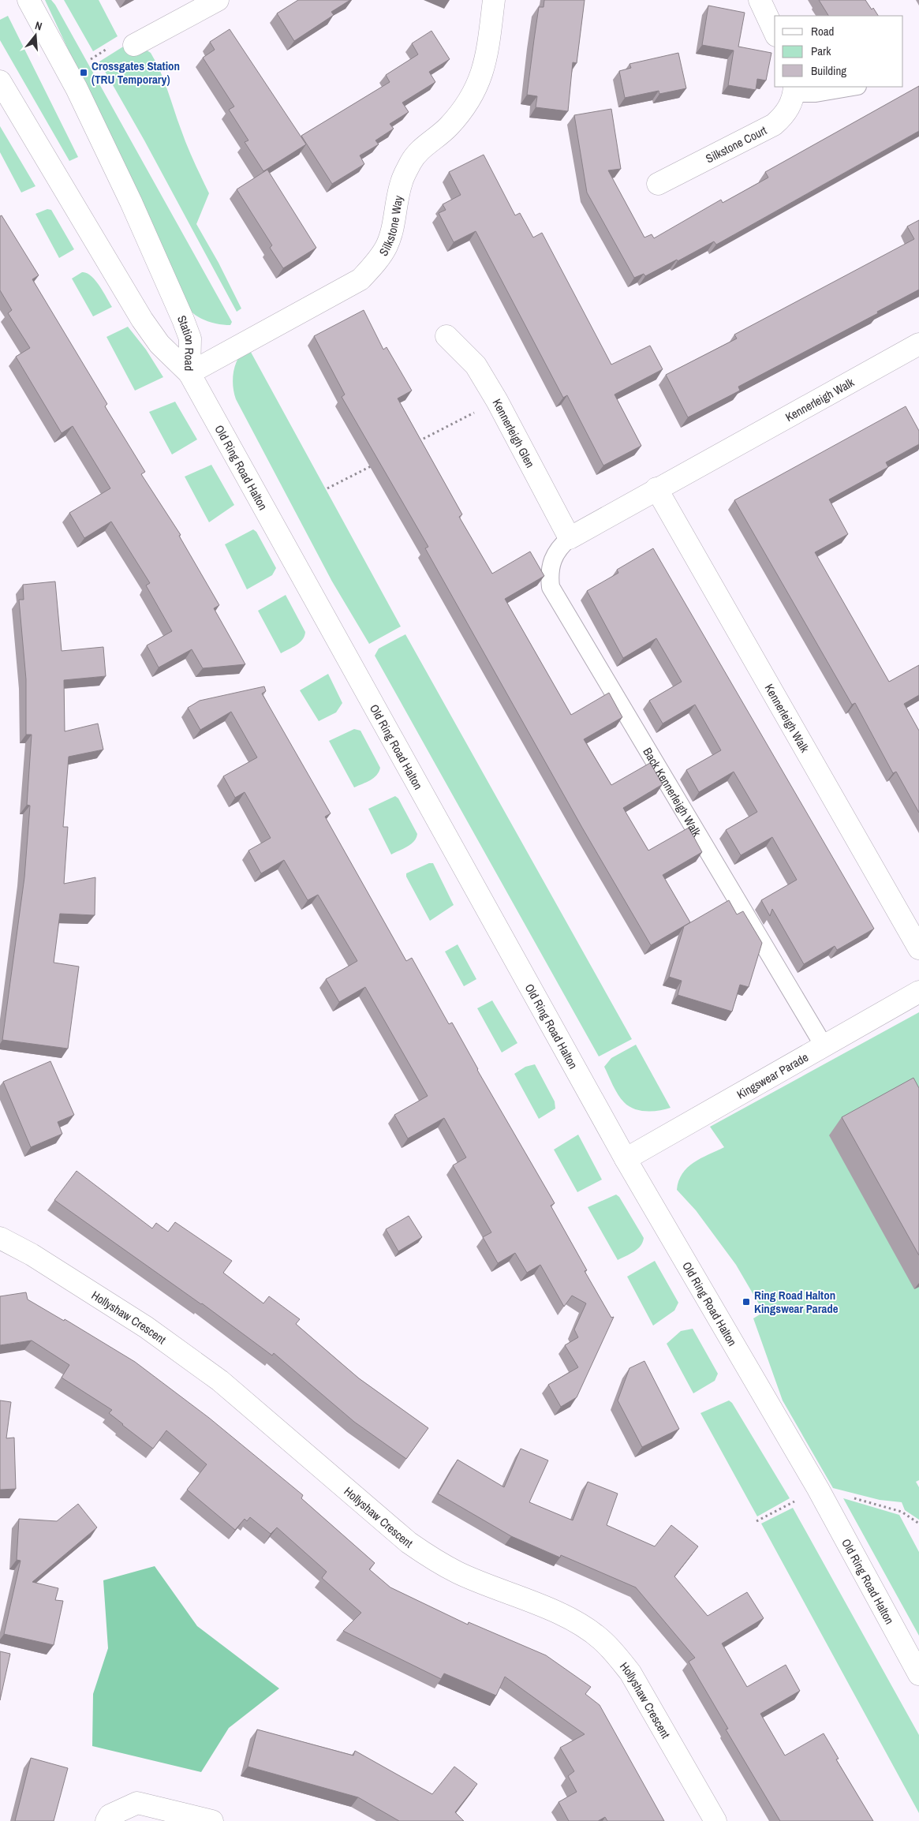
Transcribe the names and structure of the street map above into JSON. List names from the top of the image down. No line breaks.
{"streets":{"street":["Silkstone Court","Silkstone Way","Station Road","Kennerleigh Walk","Kennerleigh Glen","Old Ring Road Halton","Kingswear Parade","Hollyshaw Crescent"],"lane":["Back Kennerleigh Walk"]},"crossings":[["Silkstone Way","Station Road"],["Silkstone Way","Old Ring Road Halton"],["Station Road","Old Ring Road Halton"],["Kennerleigh Walk","Kennerleigh Glen"],["Kennerleigh Walk","Back Kennerleigh Walk"],["Kennerleigh Glen","Back Kennerleigh Walk"],["Old Ring Road Halton","Kingswear Parade"],["Back Kennerleigh Walk","Kingswear Parade"]],"places":{"transit":["Crossgates Station (TRU Temporary)","Ring Road Halton Kingswear Parade"]},"legend":["Road","Park","Building"],"north":"top"}
